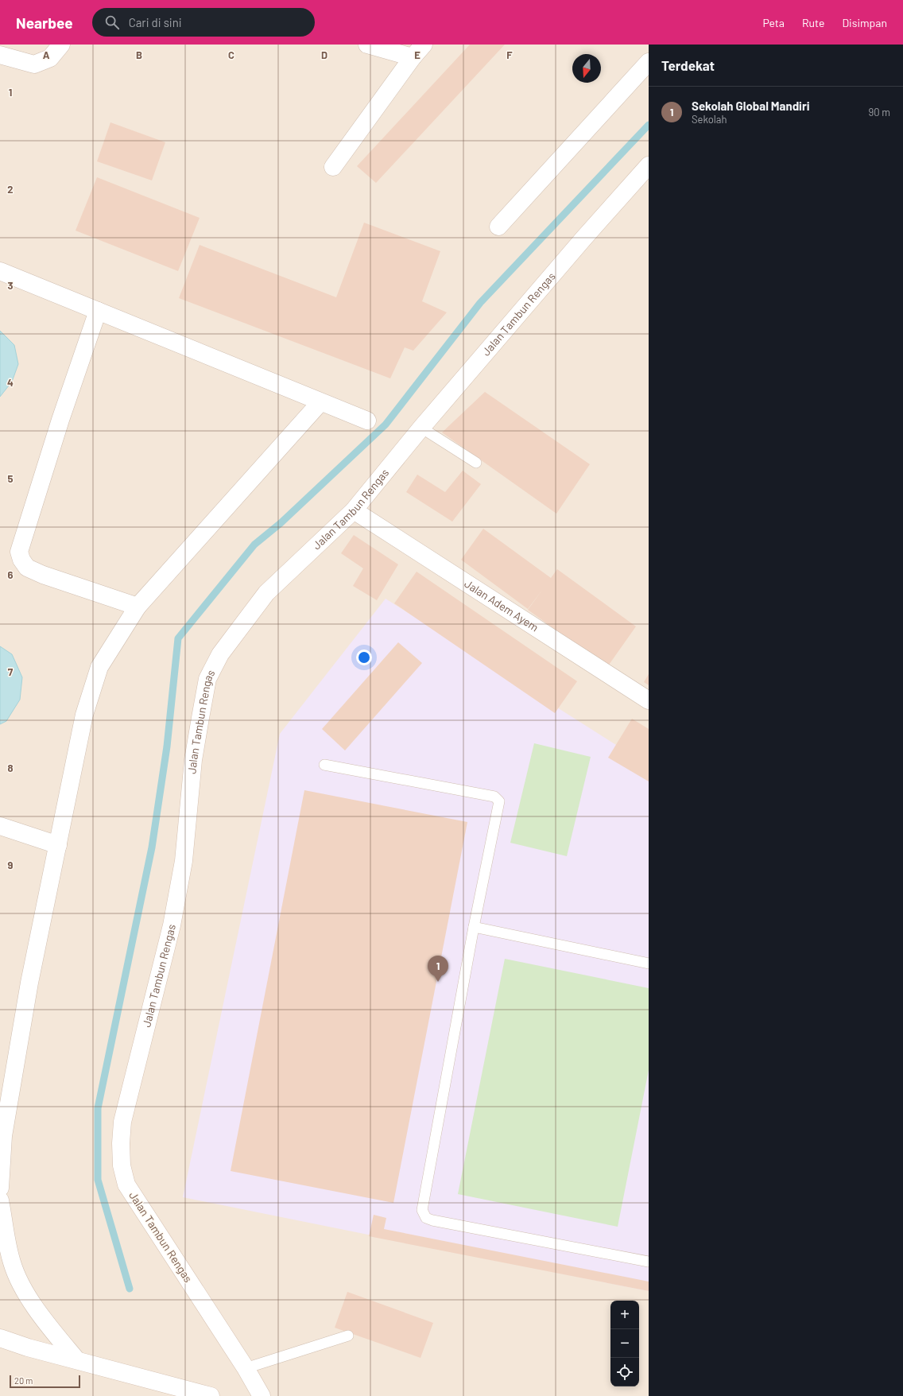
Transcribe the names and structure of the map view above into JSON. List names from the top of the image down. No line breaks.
{"streets":{"street":["Jalan Tambun Rengas","Jalan Adem Ayem"]},"crossings":[["Jalan Tambun Rengas","Jalan Adem Ayem"]],"scale_bar":"20 m","north":"bottom","page":{"header":"Nearbee","search":"Cari di sini","nav":["Peta","Rute","Disimpan"],"heading":"Terdekat","list":[{"mark":"1","name":"Sekolah Global Mandiri","note":"Sekolah","value":"90 m"}],"pins":"1","map_buttons":["+","−"],"scale":"20 m"},"grid":{"columns":["A","B","C","D","E","F"],"rows":["1","2","3","4","5","6","7","8","9"]}}
